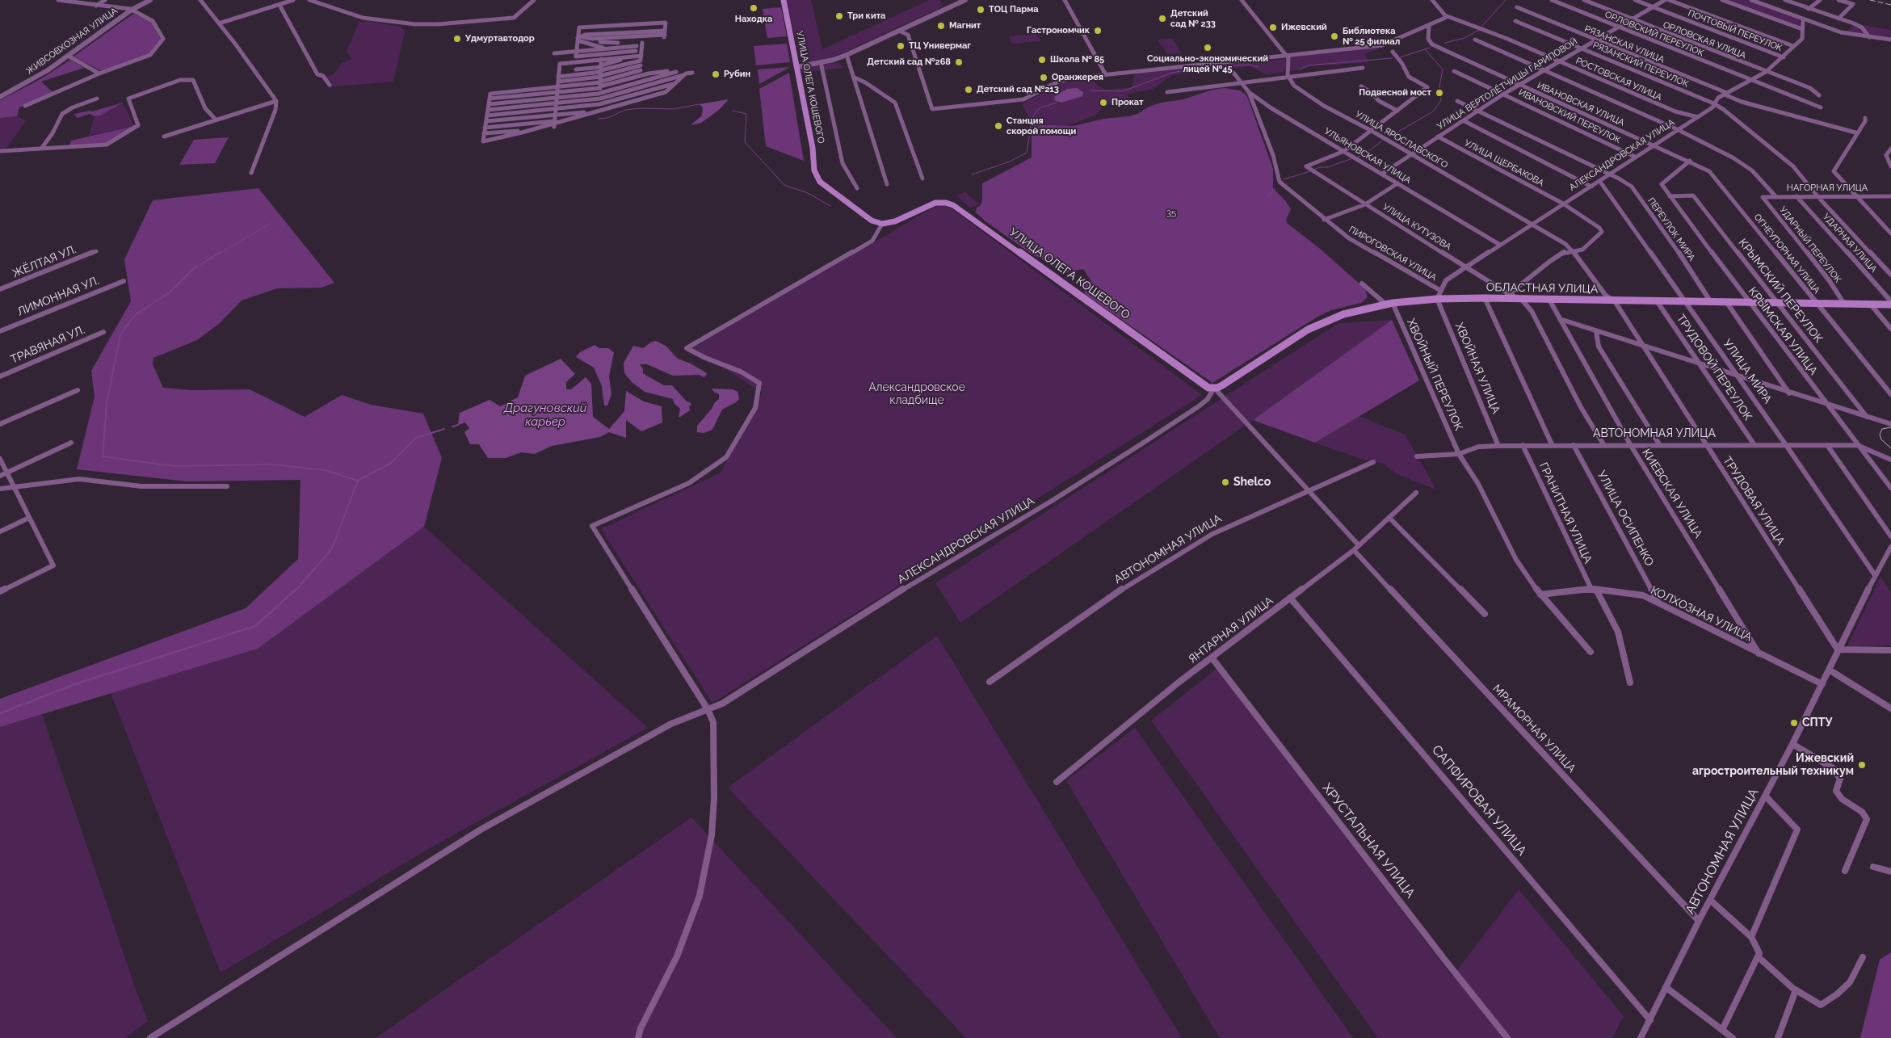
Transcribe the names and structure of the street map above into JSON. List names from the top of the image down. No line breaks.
{"streets":{"main road":["УЛИЦА ОЛЕГА КОШЕВОГО","ОБЛАСТНАЯ УЛИЦА"],"street":["ПОЧТОВЫЙ ПЕРЕУЛОК","ОРЛОВСКИЙ ПЕРЕУЛОК","ОРЛОВСКАЯ УЛИЦА","ЖИВСОВХОЗНАЯ УЛИЦА","РЯЗАНСКАЯ УЛИЦА","РЯЗАНСКИЙ ПЕРЕУЛОК","РОСТОВСКАЯ УЛИЦА","УЛИЦА ВЕРТОЛЁТЧИЦЫ ГАРИПОВОЙ","ИВАНОВСКАЯ УЛИЦА","ИВАНОВСКИЙ ПЕРЕУЛОК","УЛИЦА ЯРОСЛАВСКОГО","АЛЕКСАНДРОВСКАЯ УЛИЦА","УЛЬЯНОВСКАЯ УЛИЦА","УЛИЦА ЩЕРБАКОВА","НАГОРНАЯ УЛИЦА","УЛИЦА КУТУЗОВА","ПЕРЕУЛОК МИРА","УДАРНАЯ УЛИЦА","УДАРНЫЙ ПЕРЕУЛОК","ПИРОГОВСКАЯ УЛИЦА","ОГНЕУПОРНАЯ УЛИЦА","ЖЁЛТАЯ УЛ.","КРЫМСКИЙ ПЕРЕУЛОК","ЛИМОННАЯ УЛ.","КРЫМСКАЯ УЛИЦА","ТРАВЯНАЯ УЛ.","ТРУДОВОЙ ПЕРЕУЛОК","ХВОЙНАЯ УЛИЦА","УЛИЦА МИРА","ХВОЙНЫЙ ПЕРЕУЛОК","АВТОНОМНАЯ УЛИЦА","КИЕВСКАЯ УЛИЦА","ТРУДОВАЯ УЛИЦА","ГРАНИТНАЯ УЛИЦА","УЛИЦА ОСИПЕНКО","КОЛХОЗНАЯ УЛИЦА","ЯНТАРНАЯ УЛИЦА","МРАМОРНАЯ УЛИЦА","САПФИРОВАЯ УЛИЦА","ХРУСТАЛЬНАЯ УЛИЦА"]},"crossings":[["ПОЧТОВЫЙ ПЕРЕУЛОК","УЛИЦА ВЕРТОЛЁТЧИЦЫ ГАРИПОВОЙ"],["ПОЧТОВЫЙ ПЕРЕУЛОК","АЛЕКСАНДРОВСКАЯ УЛИЦА"],["ОРЛОВСКИЙ ПЕРЕУЛОК","УЛИЦА ВЕРТОЛЁТЧИЦЫ ГАРИПОВОЙ"],["ОРЛОВСКИЙ ПЕРЕУЛОК","АЛЕКСАНДРОВСКАЯ УЛИЦА"],["ОРЛОВСКАЯ УЛИЦА","УЛИЦА ВЕРТОЛЁТЧИЦЫ ГАРИПОВОЙ"],["ОРЛОВСКАЯ УЛИЦА","АЛЕКСАНДРОВСКАЯ УЛИЦА"],["РЯЗАНСКАЯ УЛИЦА","УЛИЦА ВЕРТОЛЁТЧИЦЫ ГАРИПОВОЙ"],["РЯЗАНСКАЯ УЛИЦА","АЛЕКСАНДРОВСКАЯ УЛИЦА"],["РЯЗАНСКИЙ ПЕРЕУЛОК","УЛИЦА ВЕРТОЛЁТЧИЦЫ ГАРИПОВОЙ"],["РЯЗАНСКИЙ ПЕРЕУЛОК","АЛЕКСАНДРОВСКАЯ УЛИЦА"],["РЯЗАНСКИЙ ПЕРЕУЛОК","НАГОРНАЯ УЛИЦА"],["РОСТОВСКАЯ УЛИЦА","УЛИЦА ВЕРТОЛЁТЧИЦЫ ГАРИПОВОЙ"],["РОСТОВСКАЯ УЛИЦА","АЛЕКСАНДРОВСКАЯ УЛИЦА"],["УЛИЦА ВЕРТОЛЁТЧИЦЫ ГАРИПОВОЙ","ИВАНОВСКАЯ УЛИЦА"],["УЛИЦА ВЕРТОЛЁТЧИЦЫ ГАРИПОВОЙ","ИВАНОВСКИЙ ПЕРЕУЛОК"],["УЛИЦА ВЕРТОЛЁТЧИЦЫ ГАРИПОВОЙ","УЛИЦА ЯРОСЛАВСКОГО"],["УЛИЦА ВЕРТОЛЁТЧИЦЫ ГАРИПОВОЙ","УЛЬЯНОВСКАЯ УЛИЦА"],["УЛИЦА ВЕРТОЛЁТЧИЦЫ ГАРИПОВОЙ","УЛИЦА ЩЕРБАКОВА"],["УЛИЦА ВЕРТОЛЁТЧИЦЫ ГАРИПОВОЙ","ПЕРЕУЛОК МИРА"],["УЛИЦА ОЛЕГА КОШЕВОГО","АЛЕКСАНДРОВСКАЯ УЛИЦА"],["УЛИЦА ОЛЕГА КОШЕВОГО","ОБЛАСТНАЯ УЛИЦА"],["УЛИЦА ОЛЕГА КОШЕВОГО","МРАМОРНАЯ УЛИЦА"],["ИВАНОВСКАЯ УЛИЦА","АЛЕКСАНДРОВСКАЯ УЛИЦА"],["ИВАНОВСКАЯ УЛИЦА","ОГНЕУПОРНАЯ УЛИЦА"],["ИВАНОВСКИЙ ПЕРЕУЛОК","АЛЕКСАНДРОВСКАЯ УЛИЦА"],["УЛИЦА ЯРОСЛАВСКОГО","АЛЕКСАНДРОВСКАЯ УЛИЦА"],["УЛИЦА ЯРОСЛАВСКОГО","УЛИЦА ЩЕРБАКОВА"],["УЛИЦА ЯРОСЛАВСКОГО","ТРУДОВАЯ УЛИЦА"],["АЛЕКСАНДРОВСКАЯ УЛИЦА","УЛЬЯНОВСКАЯ УЛИЦА"],["АЛЕКСАНДРОВСКАЯ УЛИЦА","УЛИЦА ЩЕРБАКОВА"],["АЛЕКСАНДРОВСКАЯ УЛИЦА","УЛИЦА КУТУЗОВА"],["АЛЕКСАНДРОВСКАЯ УЛИЦА","ПЕРЕУЛОК МИРА"],["АЛЕКСАНДРОВСКАЯ УЛИЦА","ПИРОГОВСКАЯ УЛИЦА"],["АЛЕКСАНДРОВСКАЯ УЛИЦА","ОГНЕУПОРНАЯ УЛИЦА"],["АЛЕКСАНДРОВСКАЯ УЛИЦА","ОБЛАСТНАЯ УЛИЦА"],["АЛЕКСАНДРОВСКАЯ УЛИЦА","ХВОЙНАЯ УЛИЦА"],["АЛЕКСАНДРОВСКАЯ УЛИЦА","УЛИЦА МИРА"],["АЛЕКСАНДРОВСКАЯ УЛИЦА","МРАМОРНАЯ УЛИЦА"],["УЛЬЯНОВСКАЯ УЛИЦА","УЛИЦА КУТУЗОВА"],["УЛЬЯНОВСКАЯ УЛИЦА","ПИРОГОВСКАЯ УЛИЦА"],["УЛИЦА ЩЕРБАКОВА","ТРУДОВАЯ УЛИЦА"],["НАГОРНАЯ УЛИЦА","УДАРНАЯ УЛИЦА"],["НАГОРНАЯ УЛИЦА","УДАРНЫЙ ПЕРЕУЛОК"],["УЛИЦА КУТУЗОВА","ОБЛАСТНАЯ УЛИЦА"],["ПЕРЕУЛОК МИРА","ОБЛАСТНАЯ УЛИЦА"],["УДАРНЫЙ ПЕРЕУЛОК","ОБЛАСТНАЯ УЛИЦА"],["ОГНЕУПОРНАЯ УЛИЦА","ОБЛАСТНАЯ УЛИЦА"],["ОГНЕУПОРНАЯ УЛИЦА","КРЫМСКАЯ УЛИЦА"],["ОБЛАСТНАЯ УЛИЦА","КРЫМСКИЙ ПЕРЕУЛОК"],["ОБЛАСТНАЯ УЛИЦА","КРЫМСКАЯ УЛИЦА"],["ОБЛАСТНАЯ УЛИЦА","ТРУДОВОЙ ПЕРЕУЛОК"],["ОБЛАСТНАЯ УЛИЦА","ХВОЙНАЯ УЛИЦА"],["ОБЛАСТНАЯ УЛИЦА","УЛИЦА МИРА"],["ОБЛАСТНАЯ УЛИЦА","ХВОЙНЫЙ ПЕРЕУЛОК"],["ОБЛАСТНАЯ УЛИЦА","КИЕВСКАЯ УЛИЦА"],["ОБЛАСТНАЯ УЛИЦА","ТРУДОВАЯ УЛИЦА"],["ОБЛАСТНАЯ УЛИЦА","МРАМОРНАЯ УЛИЦА"],["КРЫМСКИЙ ПЕРЕУЛОК","КРЫМСКАЯ УЛИЦА"],["КРЫМСКАЯ УЛИЦА","АВТОНОМНАЯ УЛИЦА"],["ТРУДОВОЙ ПЕРЕУЛОК","АВТОНОМНАЯ УЛИЦА"],["ХВОЙНАЯ УЛИЦА","АВТОНОМНАЯ УЛИЦА"],["УЛИЦА МИРА","АВТОНОМНАЯ УЛИЦА"],["ХВОЙНЫЙ ПЕРЕУЛОК","АВТОНОМНАЯ УЛИЦА"],["ХВОЙНЫЙ ПЕРЕУЛОК","КОЛХОЗНАЯ УЛИЦА"],["АВТОНОМНАЯ УЛИЦА","КИЕВСКАЯ УЛИЦА"],["АВТОНОМНАЯ УЛИЦА","ТРУДОВАЯ УЛИЦА"],["АВТОНОМНАЯ УЛИЦА","ГРАНИТНАЯ УЛИЦА"],["АВТОНОМНАЯ УЛИЦА","УЛИЦА ОСИПЕНКО"],["АВТОНОМНАЯ УЛИЦА","КОЛХОЗНАЯ УЛИЦА"],["АВТОНОМНАЯ УЛИЦА","МРАМОРНАЯ УЛИЦА"],["АВТОНОМНАЯ УЛИЦА","САПФИРОВАЯ УЛИЦА"],["КИЕВСКАЯ УЛИЦА","КОЛХОЗНАЯ УЛИЦА"],["ГРАНИТНАЯ УЛИЦА","КОЛХОЗНАЯ УЛИЦА"],["УЛИЦА ОСИПЕНКО","КОЛХОЗНАЯ УЛИЦА"],["ЯНТАРНАЯ УЛИЦА","МРАМОРНАЯ УЛИЦА"],["ЯНТАРНАЯ УЛИЦА","САПФИРОВАЯ УЛИЦА"],["ЯНТАРНАЯ УЛИЦА","ХРУСТАЛЬНАЯ УЛИЦА"]],"water":["Драгуновский карьер"],"parks":["35","Александровское кладбище"],"places":["Находка","ТОЦ Парма","Три кита","Детский сад № 233","Магнит","Ижевский","Гастрономчик","Библиотека № 25 филиал","Удмуртавтодор","ТЦ Универмаг","Социально-экономический лицей №45","Школа № 85","Детский сад №268","Рубин","Оранжерея","Детский сад №213","Подвесной мост","Прокат","Станция скорой помощи","Shelco","СПТУ","Ижевский агростроительный техникум"]}
